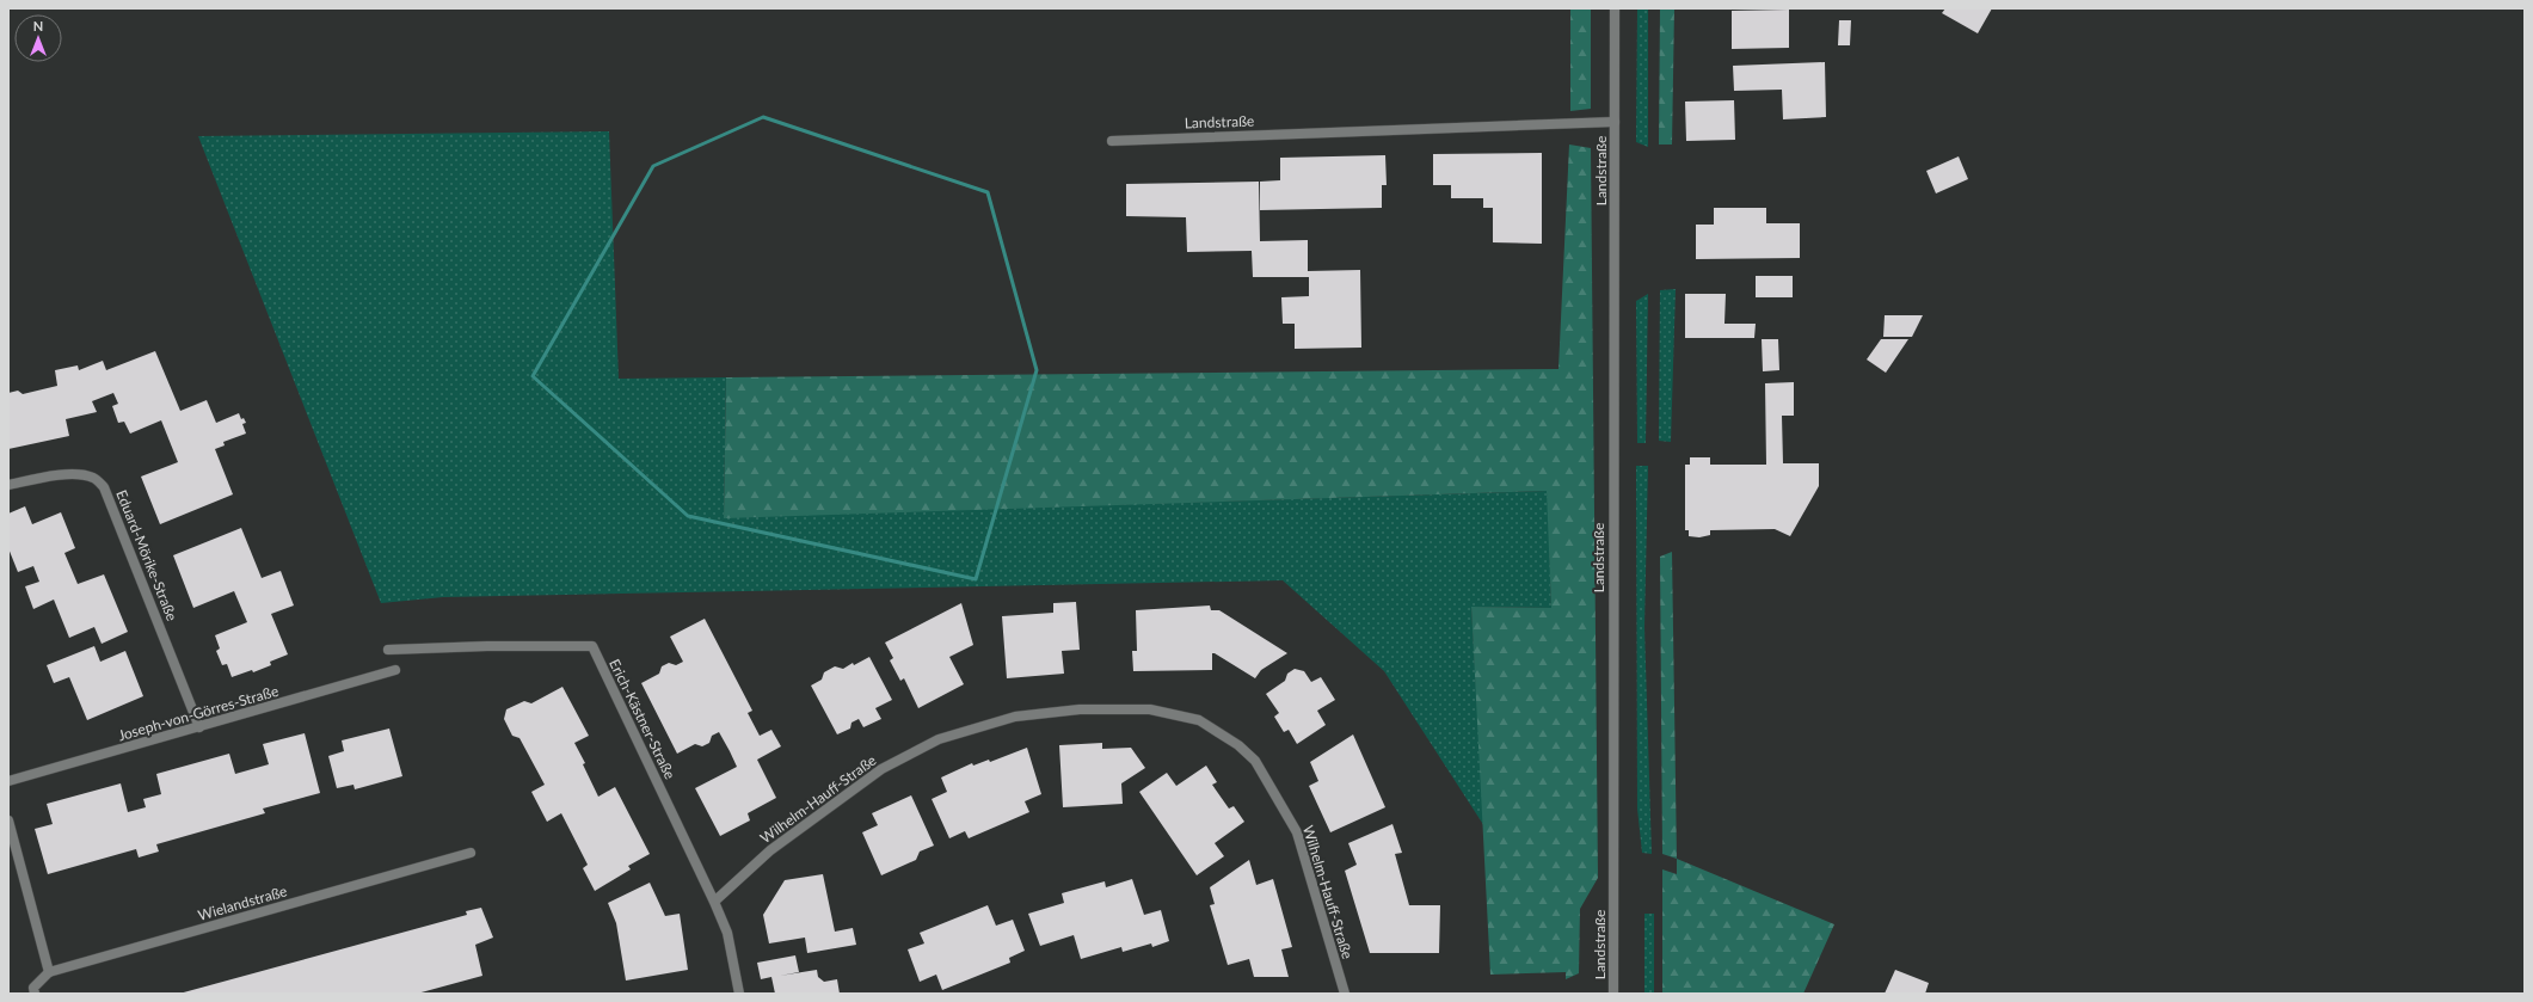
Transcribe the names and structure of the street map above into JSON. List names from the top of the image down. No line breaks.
{"streets":{"street":["Landstraße","Eduard-Mörike-Straße","Joseph-von-Görres-Straße","Erich-Kästner-Straße","Wilhelm-Hauff-Straße","Wielandstraße"]},"crossings":[["Eduard-Mörike-Straße","Joseph-von-Görres-Straße"],["Erich-Kästner-Straße","Wilhelm-Hauff-Straße"]],"north":"top"}
